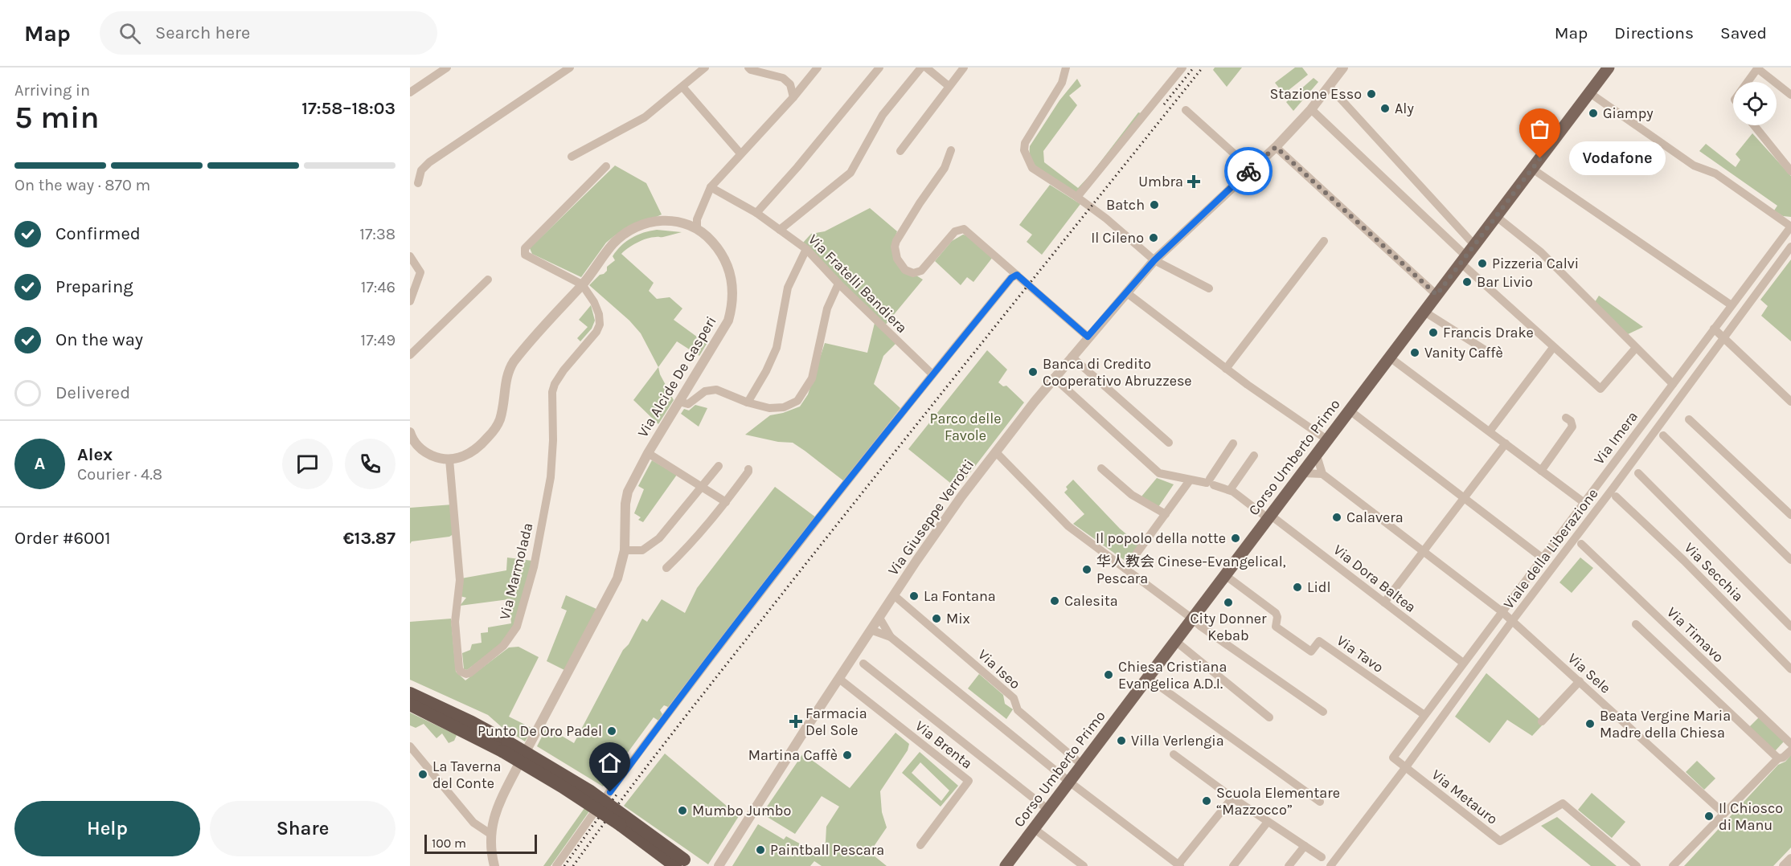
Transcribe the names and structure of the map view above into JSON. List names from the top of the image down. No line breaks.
{"streets":{"main road":["Corso Umberto Primo"],"street":["Via Fratelli Bandiera","Via Alcide De Gasperi","Via Imera","Via Giuseppe Verrotti","Viale della Liberazione","Via Marmolada","Via Secchia","Via Dora Baltea","Via Timavo","Via Tavo","Via Iseo","Via Sele","Via Brenta","Via Metauro"]},"crossings":[["Via Alcide De Gasperi","Via Marmolada"],["Via Imera","Via Dora Baltea"],["Via Imera","Via Tavo"],["Via Imera","Via Sele"],["Via Imera","Via Metauro"],["Corso Umberto Primo","Via Dora Baltea"],["Corso Umberto Primo","Via Tavo"],["Corso Umberto Primo","Via Iseo"],["Via Giuseppe Verrotti","Via Dora Baltea"],["Via Giuseppe Verrotti","Via Iseo"],["Via Giuseppe Verrotti","Via Brenta"],["Viale della Liberazione","Via Sele"],["Viale della Liberazione","Via Metauro"]],"parks":["Parco delle Favole"],"places":{"other":["Stazione Esso","Aly","Giampy","Vodafone","Batch","Il Cileno","Pizzeria Calvi","Bar Livio","Francis Drake","Vanity Caffè","Banca di Credito Cooperativo Abruzzese","Calavera","Il popolo della notte","华人教会 Cinese-Evangelical, Pescara","Lidl","La Fontana","Calesita","City Donner Kebab","Mix","Chiesa Cristiana Evangelica A.D.I.","Beata Vergine Maria Madre della Chiesa","Punto De Oro Padel","Villa Verlengia","Martina Caffè","La Taverna del Conte","Scuola Elementare “Mazzocco”","Mumbo Jumbo","Il Chiosco di Manu","Paintball Pescara"],"health":["Umbra","Farmacia Del Sole"]},"scale_bar":"100 m","page":{"header":"Map","search":"Search here","nav":["Map","Directions","Saved"],"heading":["5 min","Arriving in","17:58–18:03"],"panel":["Alex","Courier · 4.8","Order #6001","€13.87"],"bubble":"Vodafone","bar":"On the way · 870 m","list":[["Confirmed","17:38"],["Preparing","17:46"],["On the way","17:49"],"Delivered"],"round":"A","buttons":["Help","Share"],"scale":"100 m"}}
